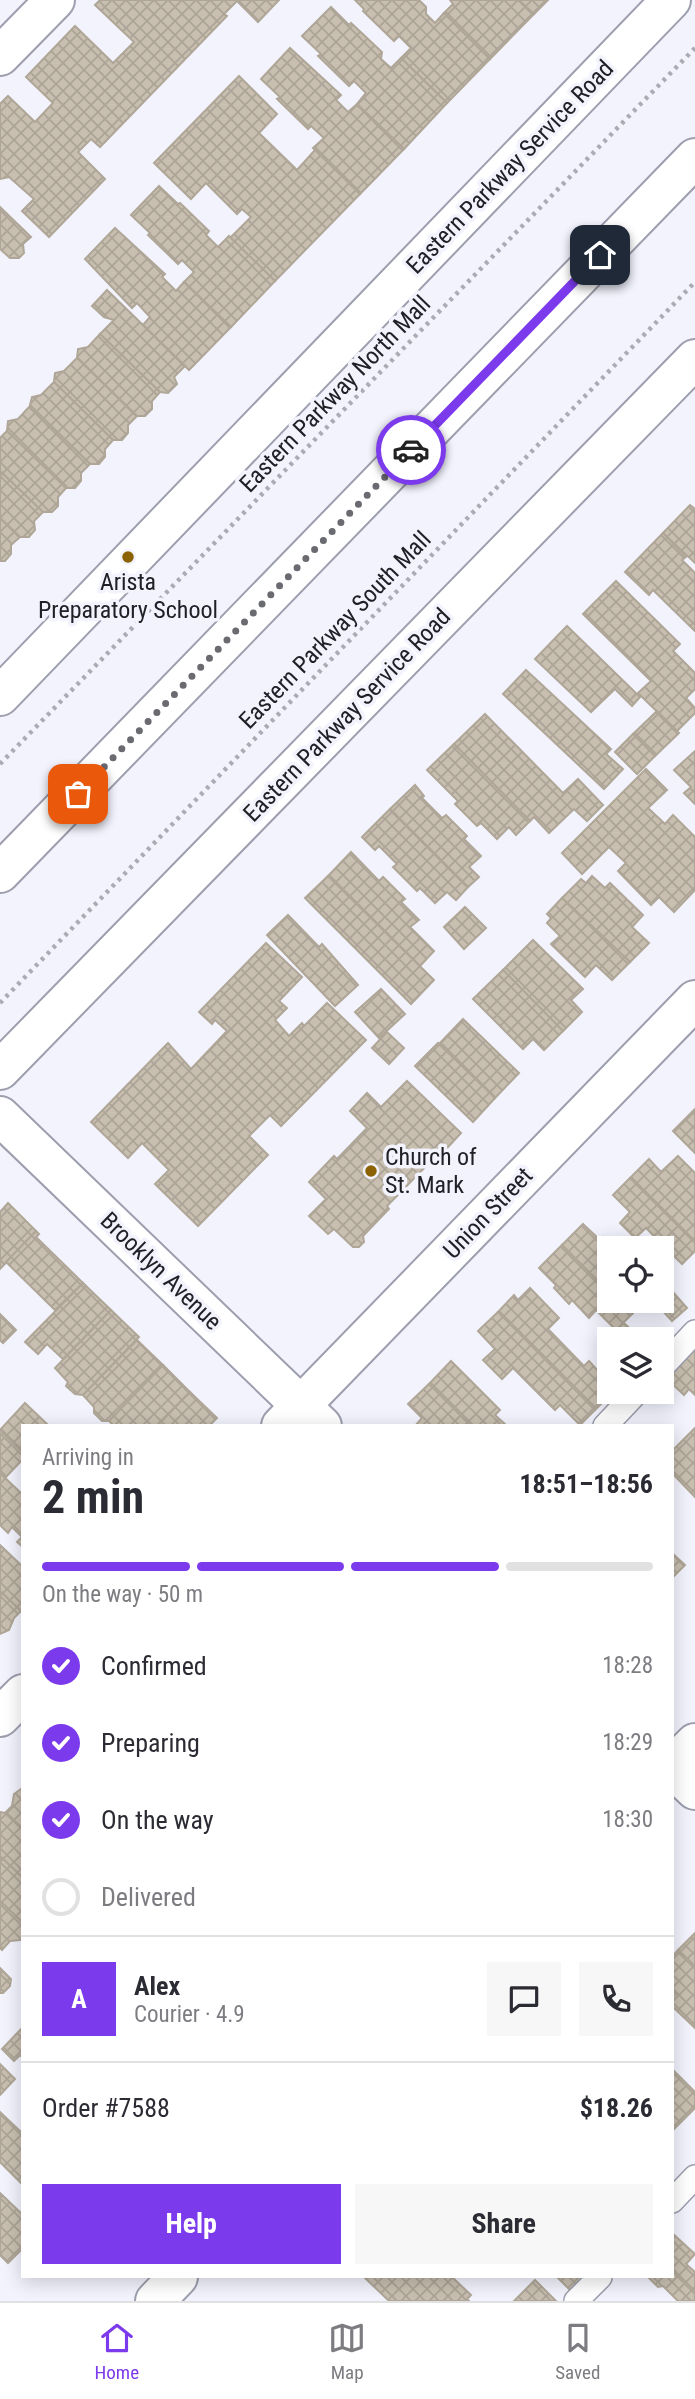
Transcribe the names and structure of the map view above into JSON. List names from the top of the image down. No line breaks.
{"streets":{"street":["Eastern Parkway Service Road","Union Street","Brooklyn Avenue"],"path":["Eastern Parkway North Mall","Eastern Parkway South Mall"]},"crossings":[["Union Street","Brooklyn Avenue"]],"places":["Arista Preparatory School","Church of St. Mark"],"page":{"heading":["2 min","Arriving in","18:51–18:56"],"panel":["Alex","Courier · 4.9","Order #7588","$18.26"],"bar":"On the way · 50 m","list":[["Confirmed","18:28"],["Preparing","18:29"],["On the way","18:30"],"Delivered"],"round":"A","buttons":["Help","Share"],"tabs":["Home","Map","Saved"]}}
